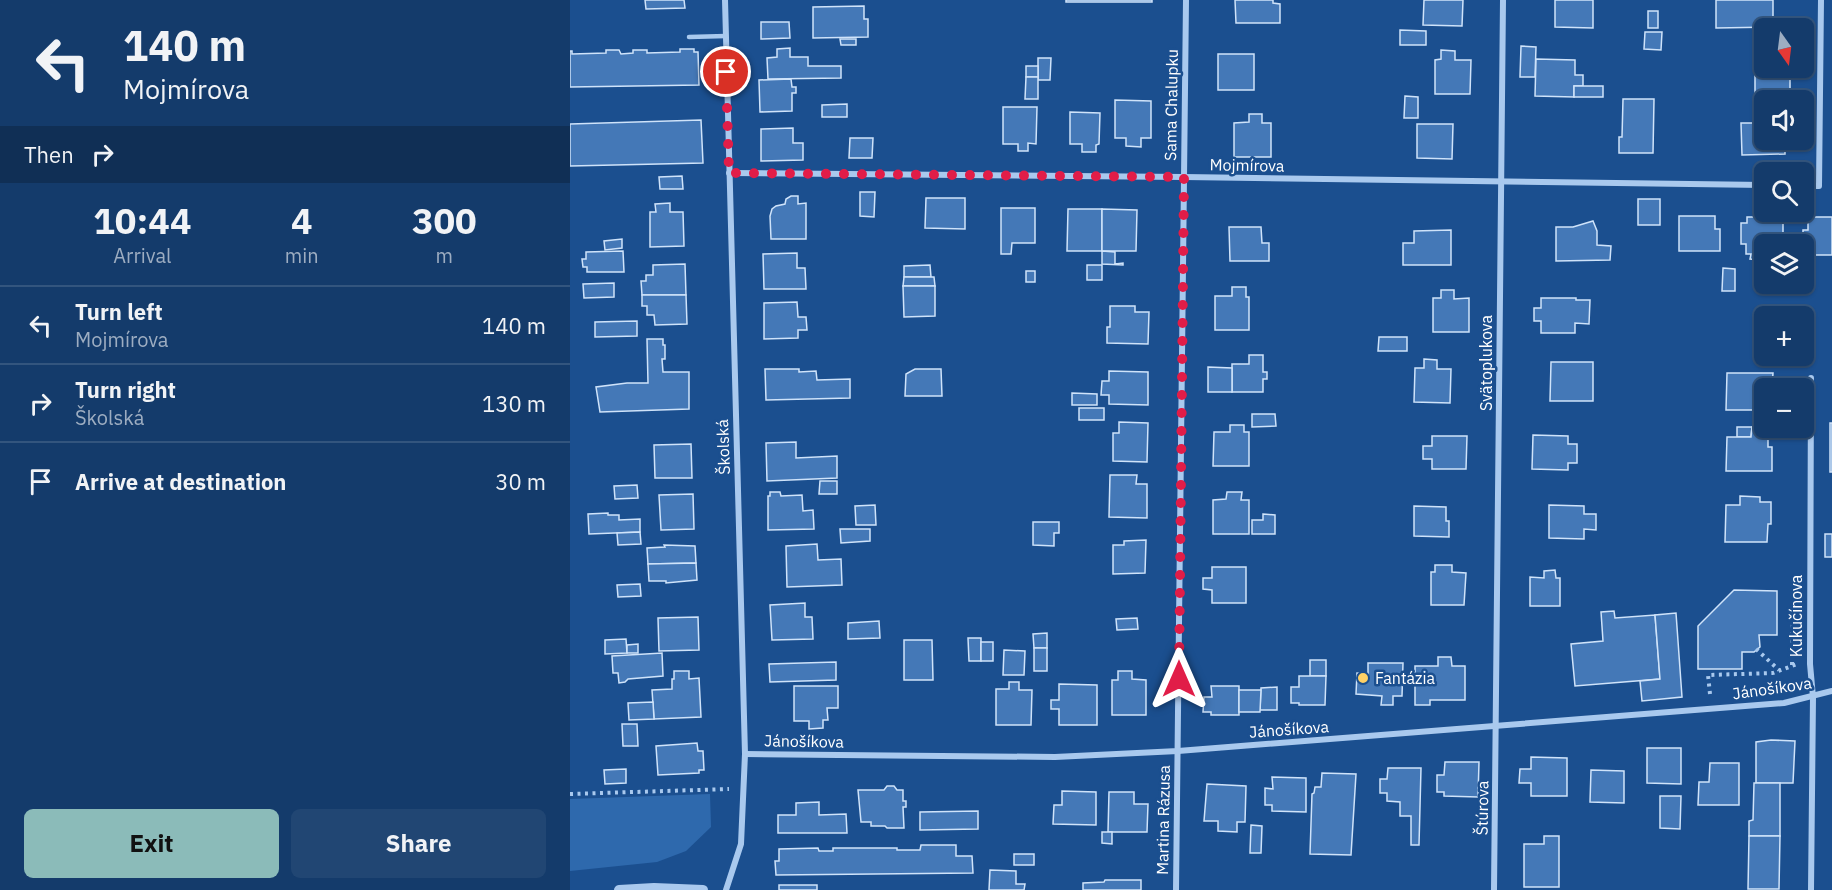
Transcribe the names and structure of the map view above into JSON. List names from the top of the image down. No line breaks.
{"streets":{"street":["Sama Chalupku","Mojmírova","Svätoplukova","Školská","Kukučínova","Jánošíkova","Štúrova","Martina Rázusa"]},"crossings":[["Sama Chalupku","Mojmírova"],["Sama Chalupku","Jánošíkova"],["Sama Chalupku","Martina Rázusa"],["Mojmírova","Svätoplukova"],["Mojmírova","Školská"],["Svätoplukova","Jánošíkova"],["Svätoplukova","Štúrova"],["Školská","Jánošíkova"],["Kukučínova","Jánošíkova"],["Jánošíkova","Štúrova"],["Jánošíkova","Martina Rázusa"]],"places":["Fantázia"],"north":"bottom","page":{"turn":["140 m","Mojmírova"],"map_buttons":["+","−"],"then":"Then","eta":["10:44","Arrival","4","min","300","m"],"list":[{"name":"Turn left","note":"Mojmírova","value":"140 m"},{"name":"Turn right","note":"Školská","value":"130 m"},{"name":"Arrive at destination","value":"30 m"}],"buttons":["Exit","Share"]}}
